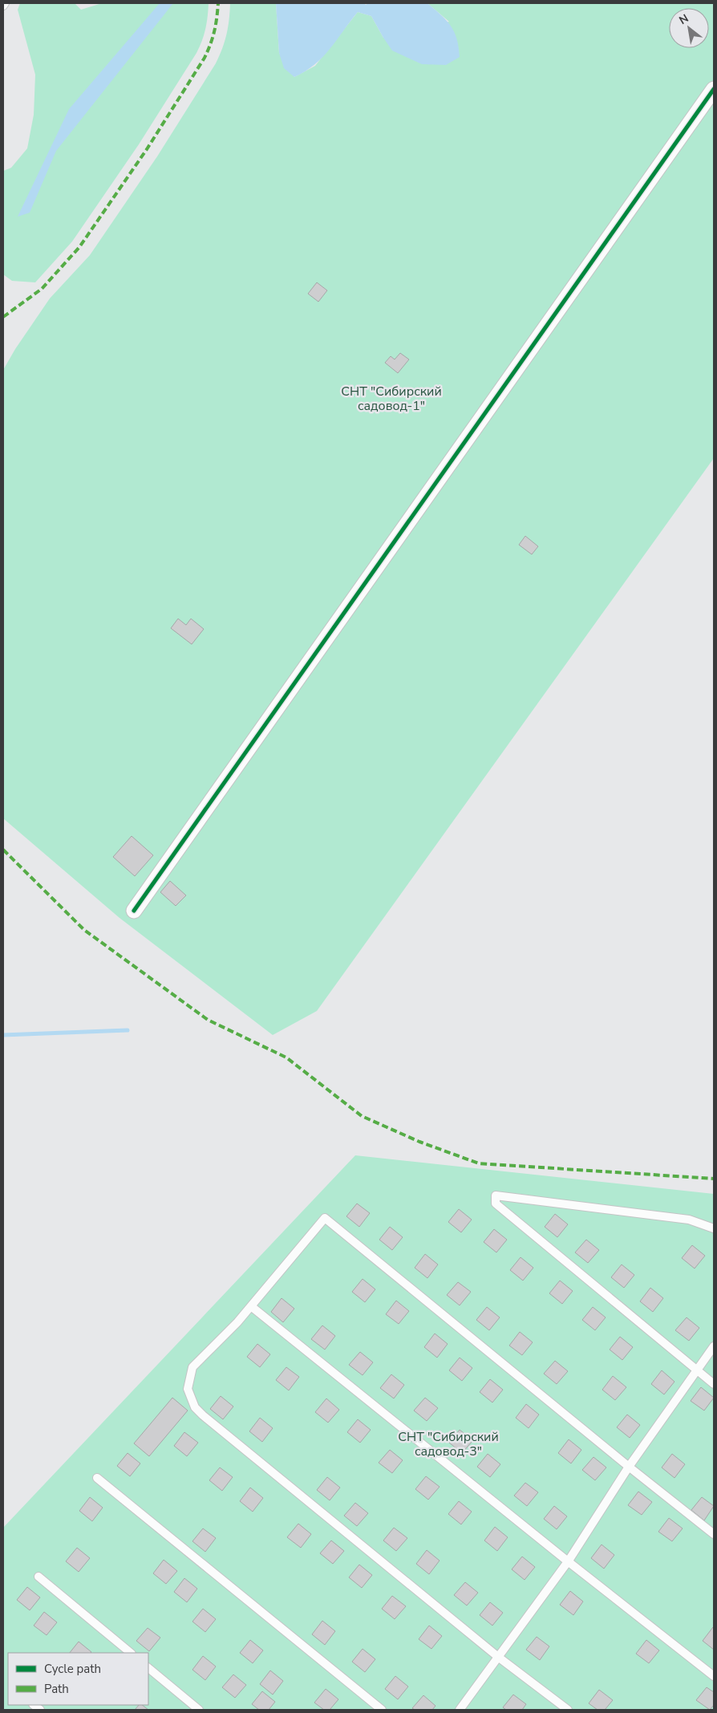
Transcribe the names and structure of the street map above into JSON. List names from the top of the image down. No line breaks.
{"parks":["СНТ \"Сибирский садовод-1\"","СНТ \"Сибирский садовод-3\""],"legend":["Cycle path","Path"],"north":"top left"}
